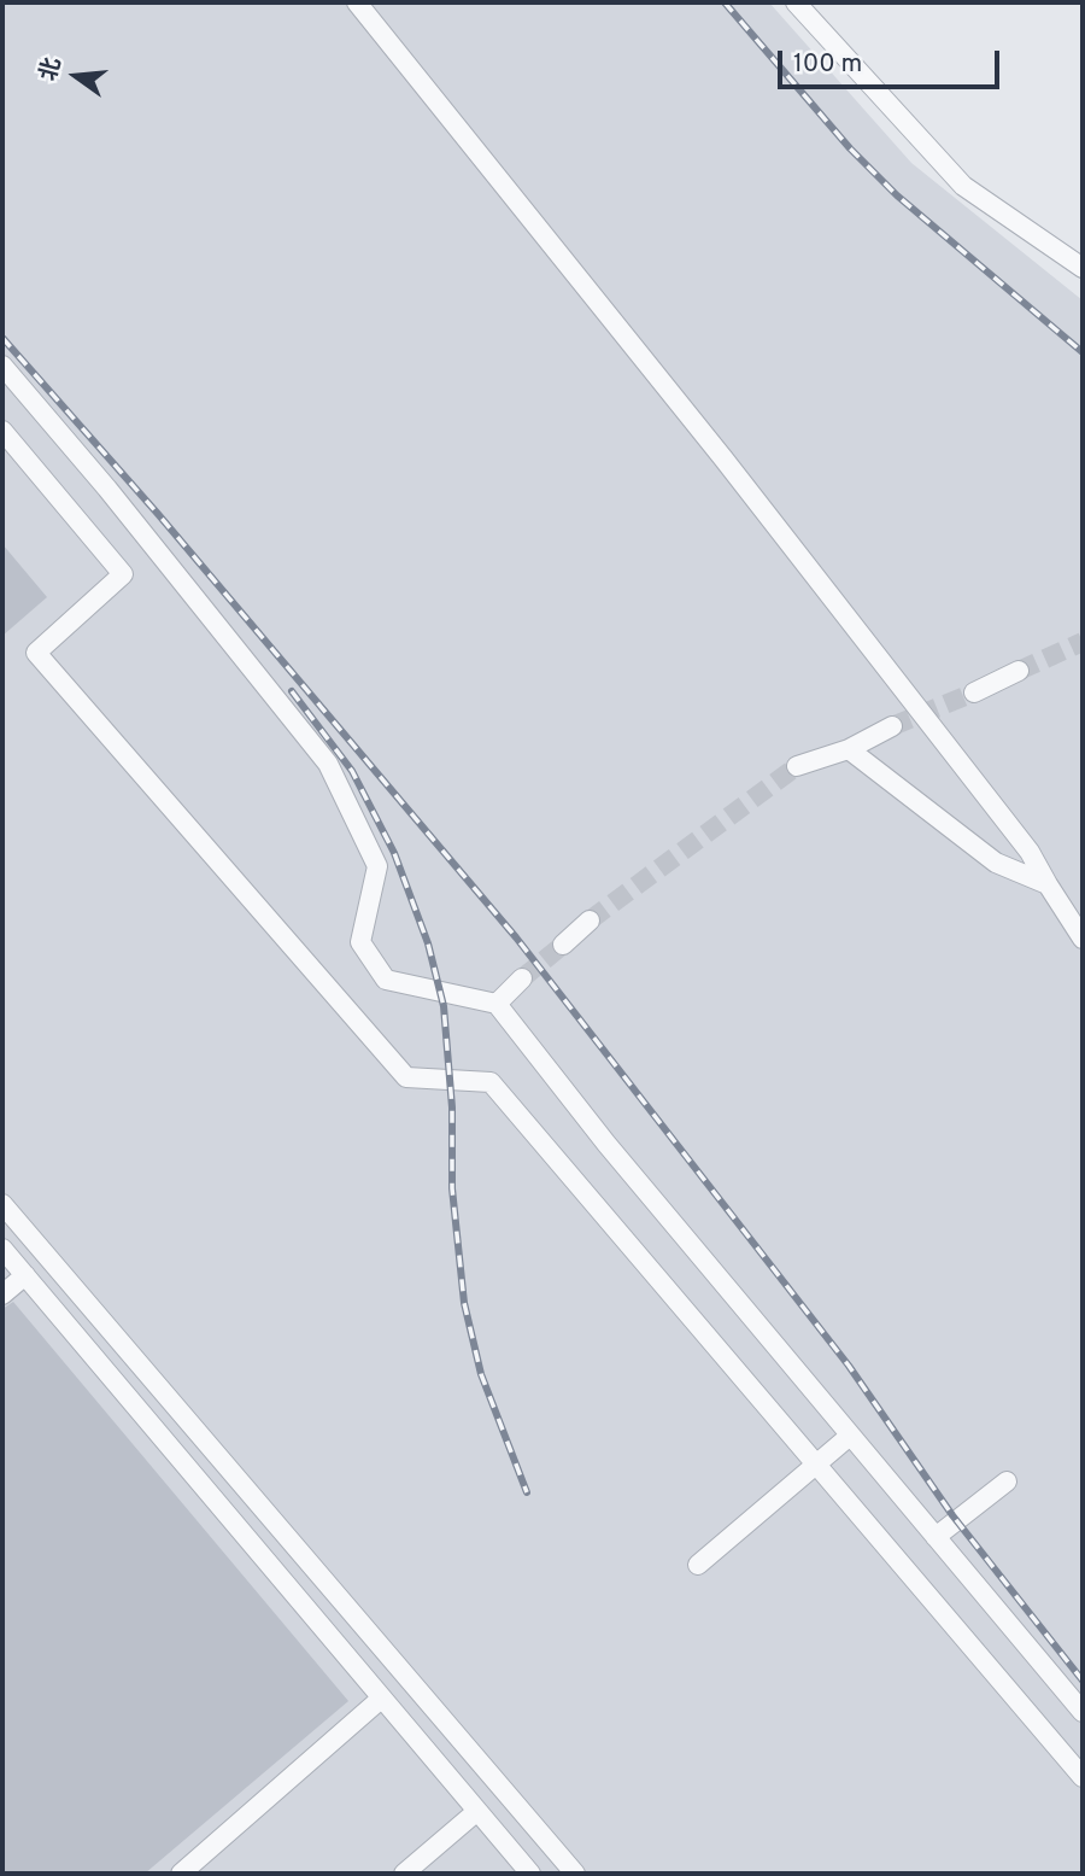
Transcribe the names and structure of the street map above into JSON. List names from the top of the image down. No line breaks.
{"scale_bar":"100 m","north":"left"}
